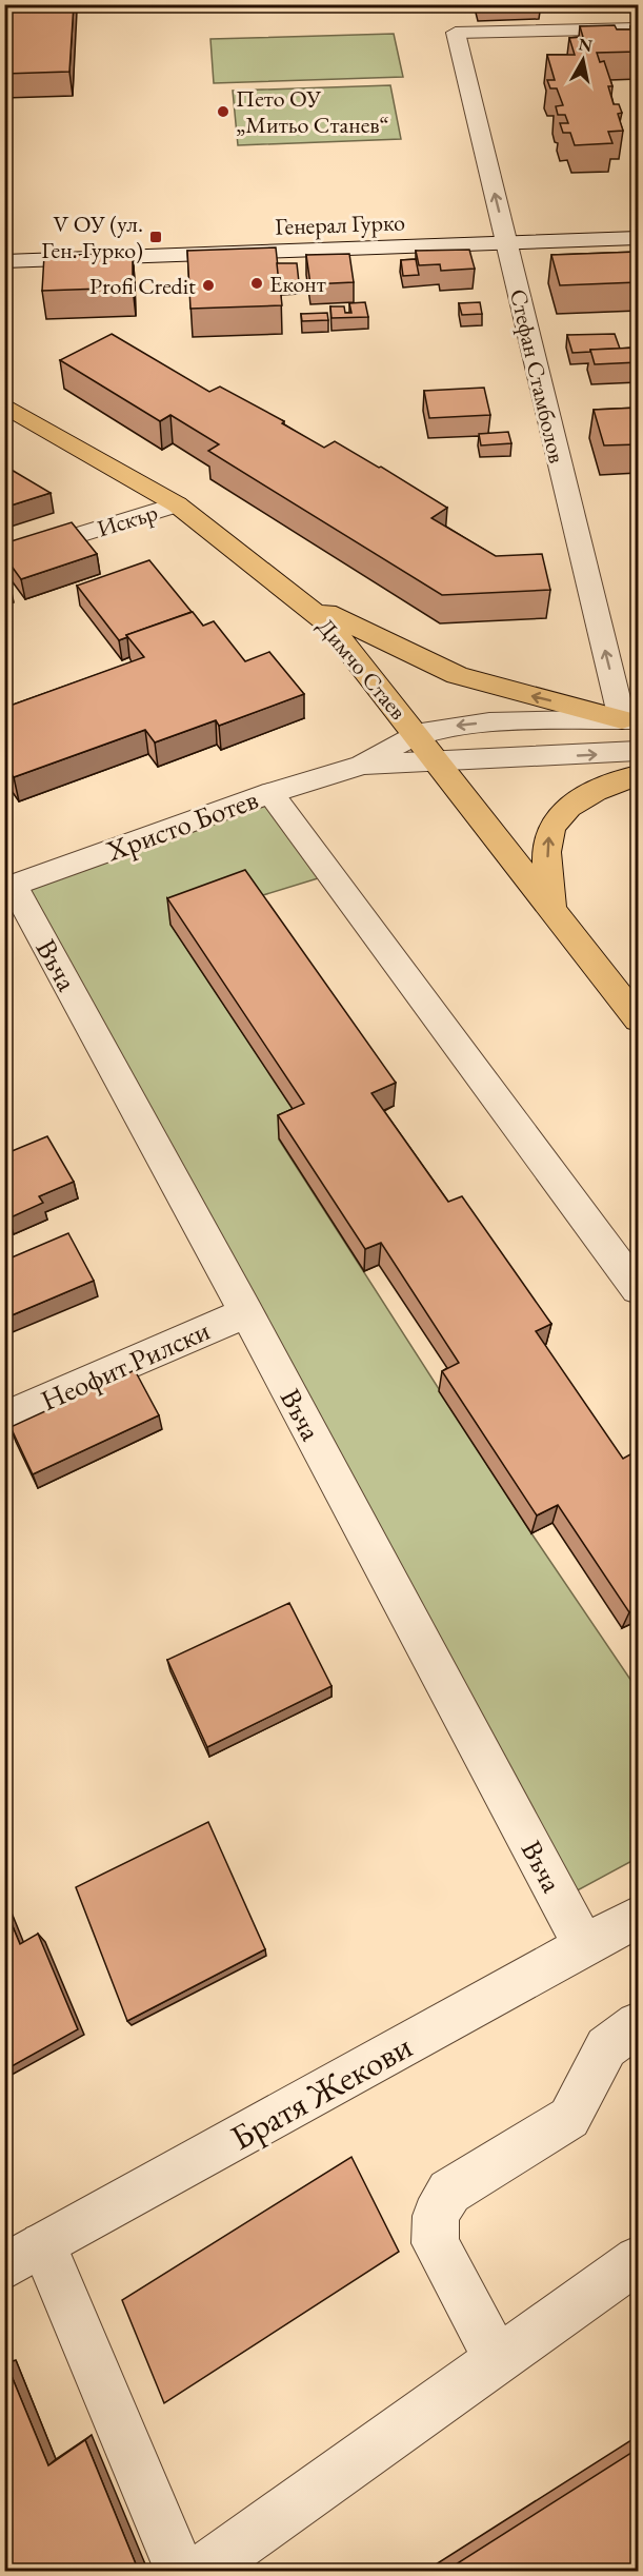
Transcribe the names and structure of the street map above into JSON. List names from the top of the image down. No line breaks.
{"streets":{"main road":["Димчо Стаев"],"street":["Генерал Гурко","Стефан Стамболов","Искър","Христо Ботев","Въча","Неофит Рилски","Братя Жекови"]},"crossings":[["Генерал Гурко","Стефан Стамболов"],["Стефан Стамболов","Христо Ботев"],["Искър","Димчо Стаев"],["Димчо Стаев","Христо Ботев"],["Христо Ботев","Въча"],["Въча","Неофит Рилски"],["Въча","Братя Жекови"]],"places":{"other":["Пето ОУ „Митьо Станев“","Еконт","Profi Credit"],"transit":["V ОУ (ул. Ген. Гурко)"]},"north":"top"}
